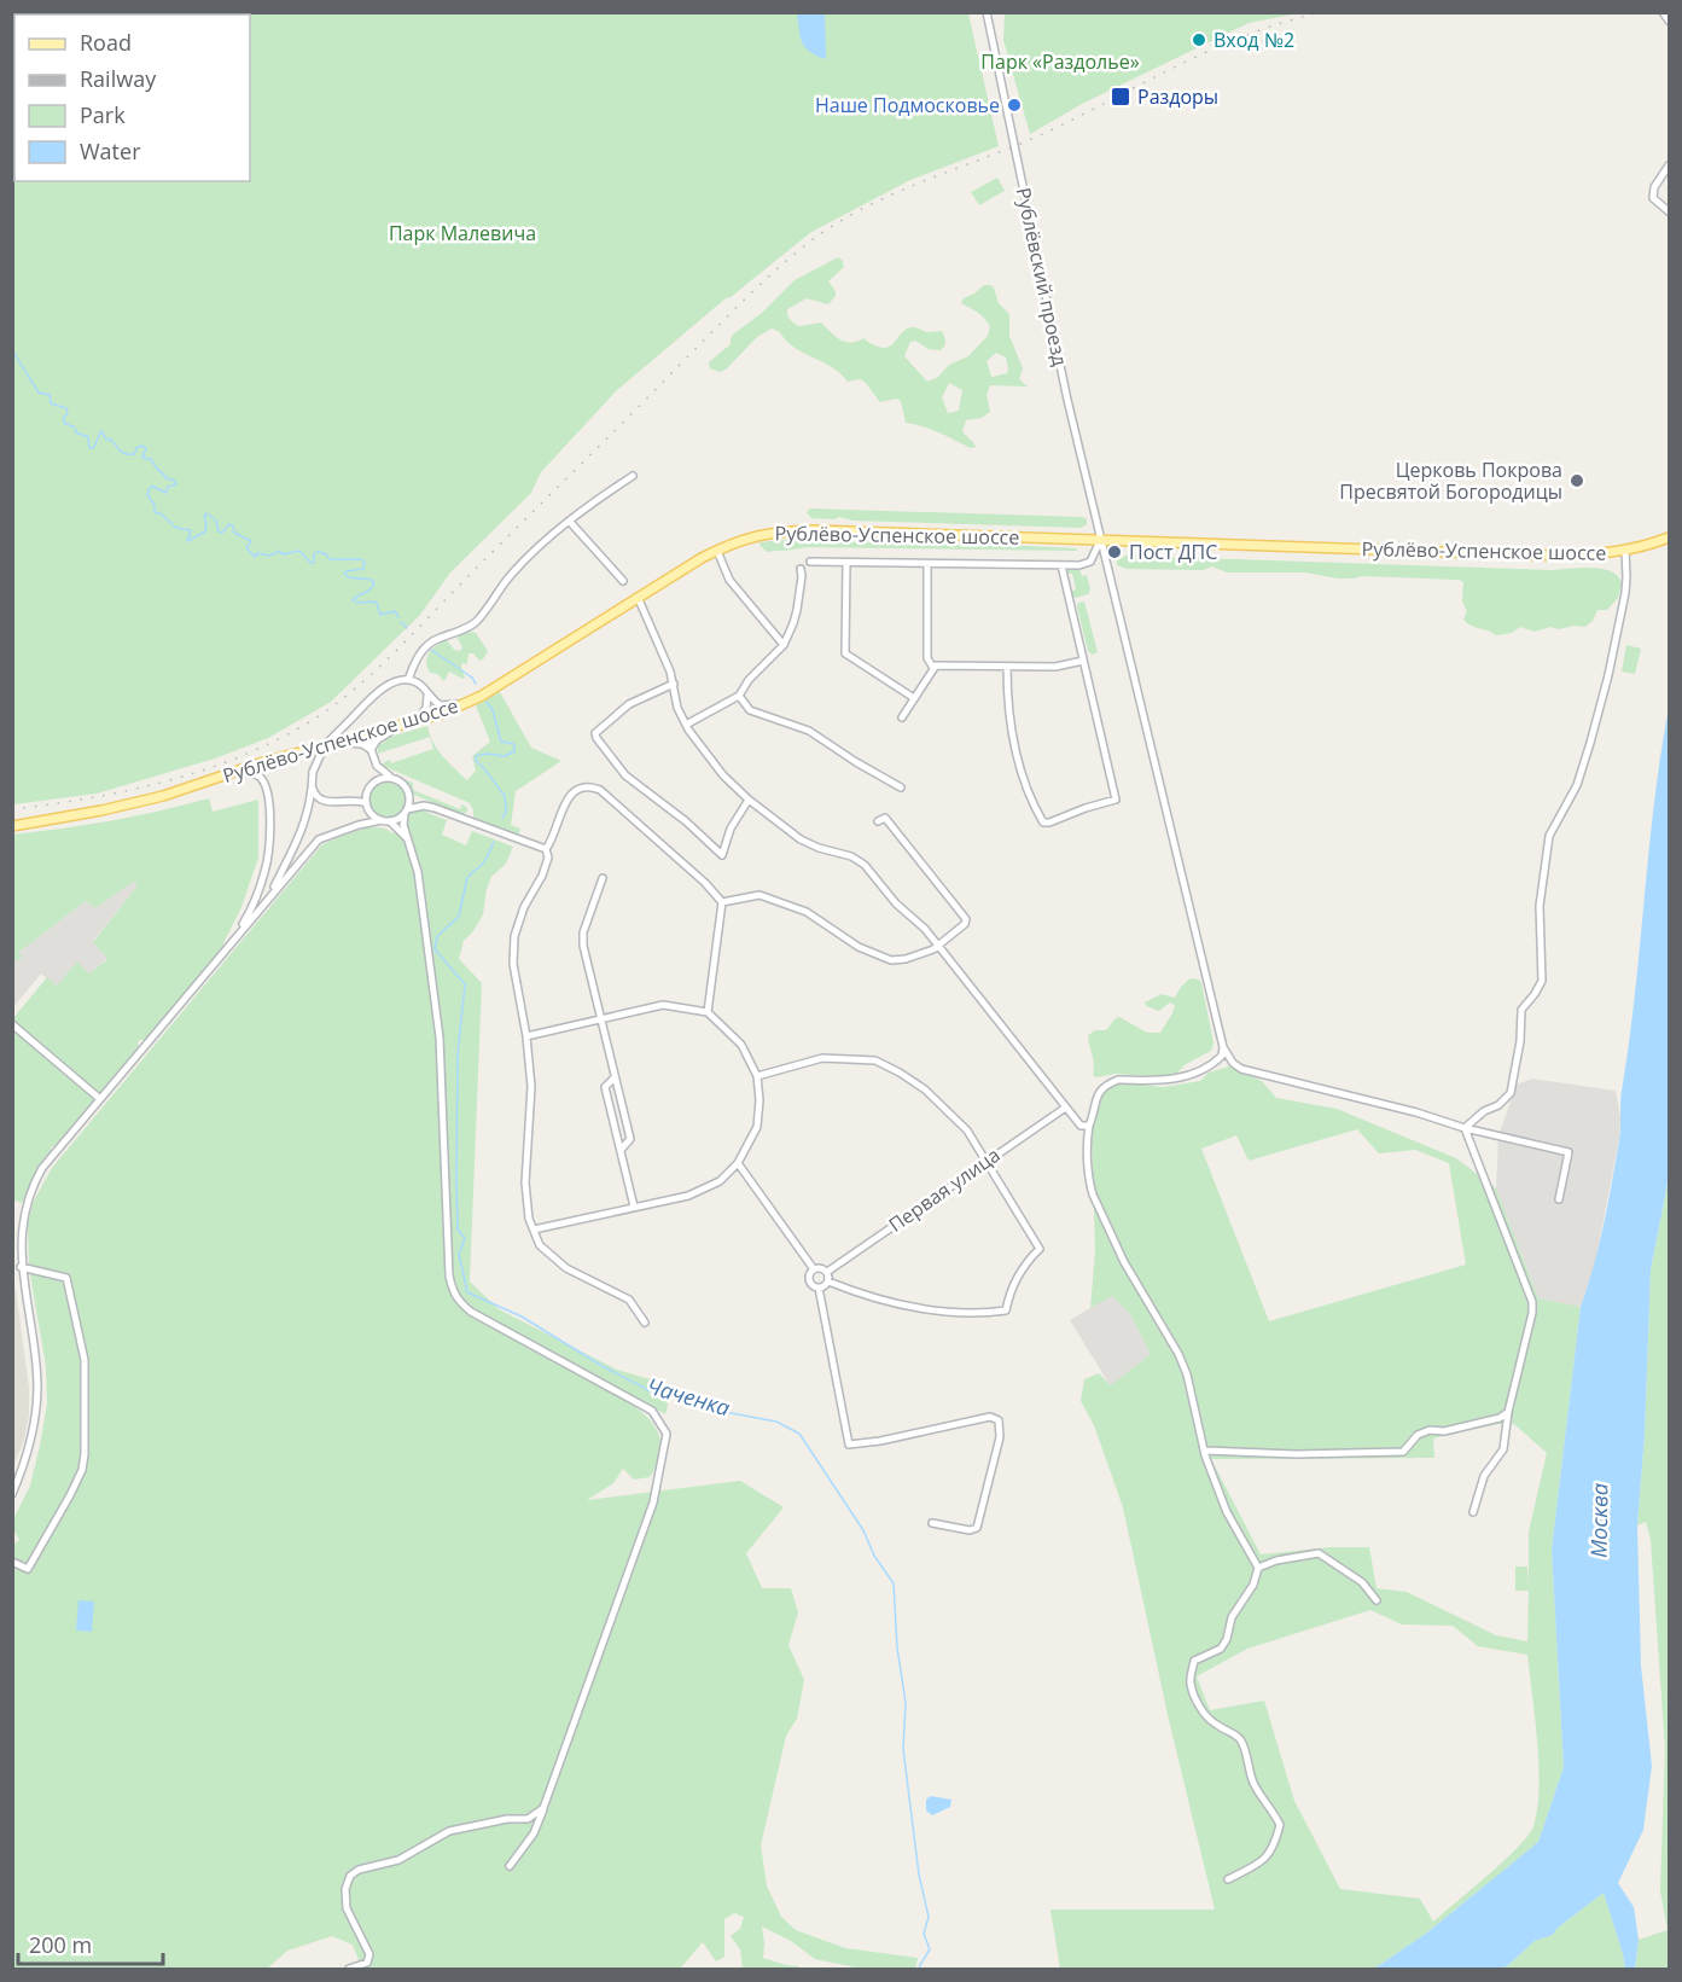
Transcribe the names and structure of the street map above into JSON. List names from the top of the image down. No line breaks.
{"streets":{"main road":["Рублёво-Успенское шоссе"],"street":["Рублёвский проезд","Первая улица"]},"crossings":[["Рублёвский проезд","Рублёво-Успенское шоссе"]],"water":["Чаченка","Москва"],"parks":["Парк «Раздолье»","Парк Малевича"],"places":{"other":["Вход №2","Наше Подмосковье","Церковь Покрова Пресвятой Богородицы","Пост ДПС"],"transit":["Раздоры"]},"legend":["Road","Railway","Park","Water"],"scale_bar":"200 m"}
